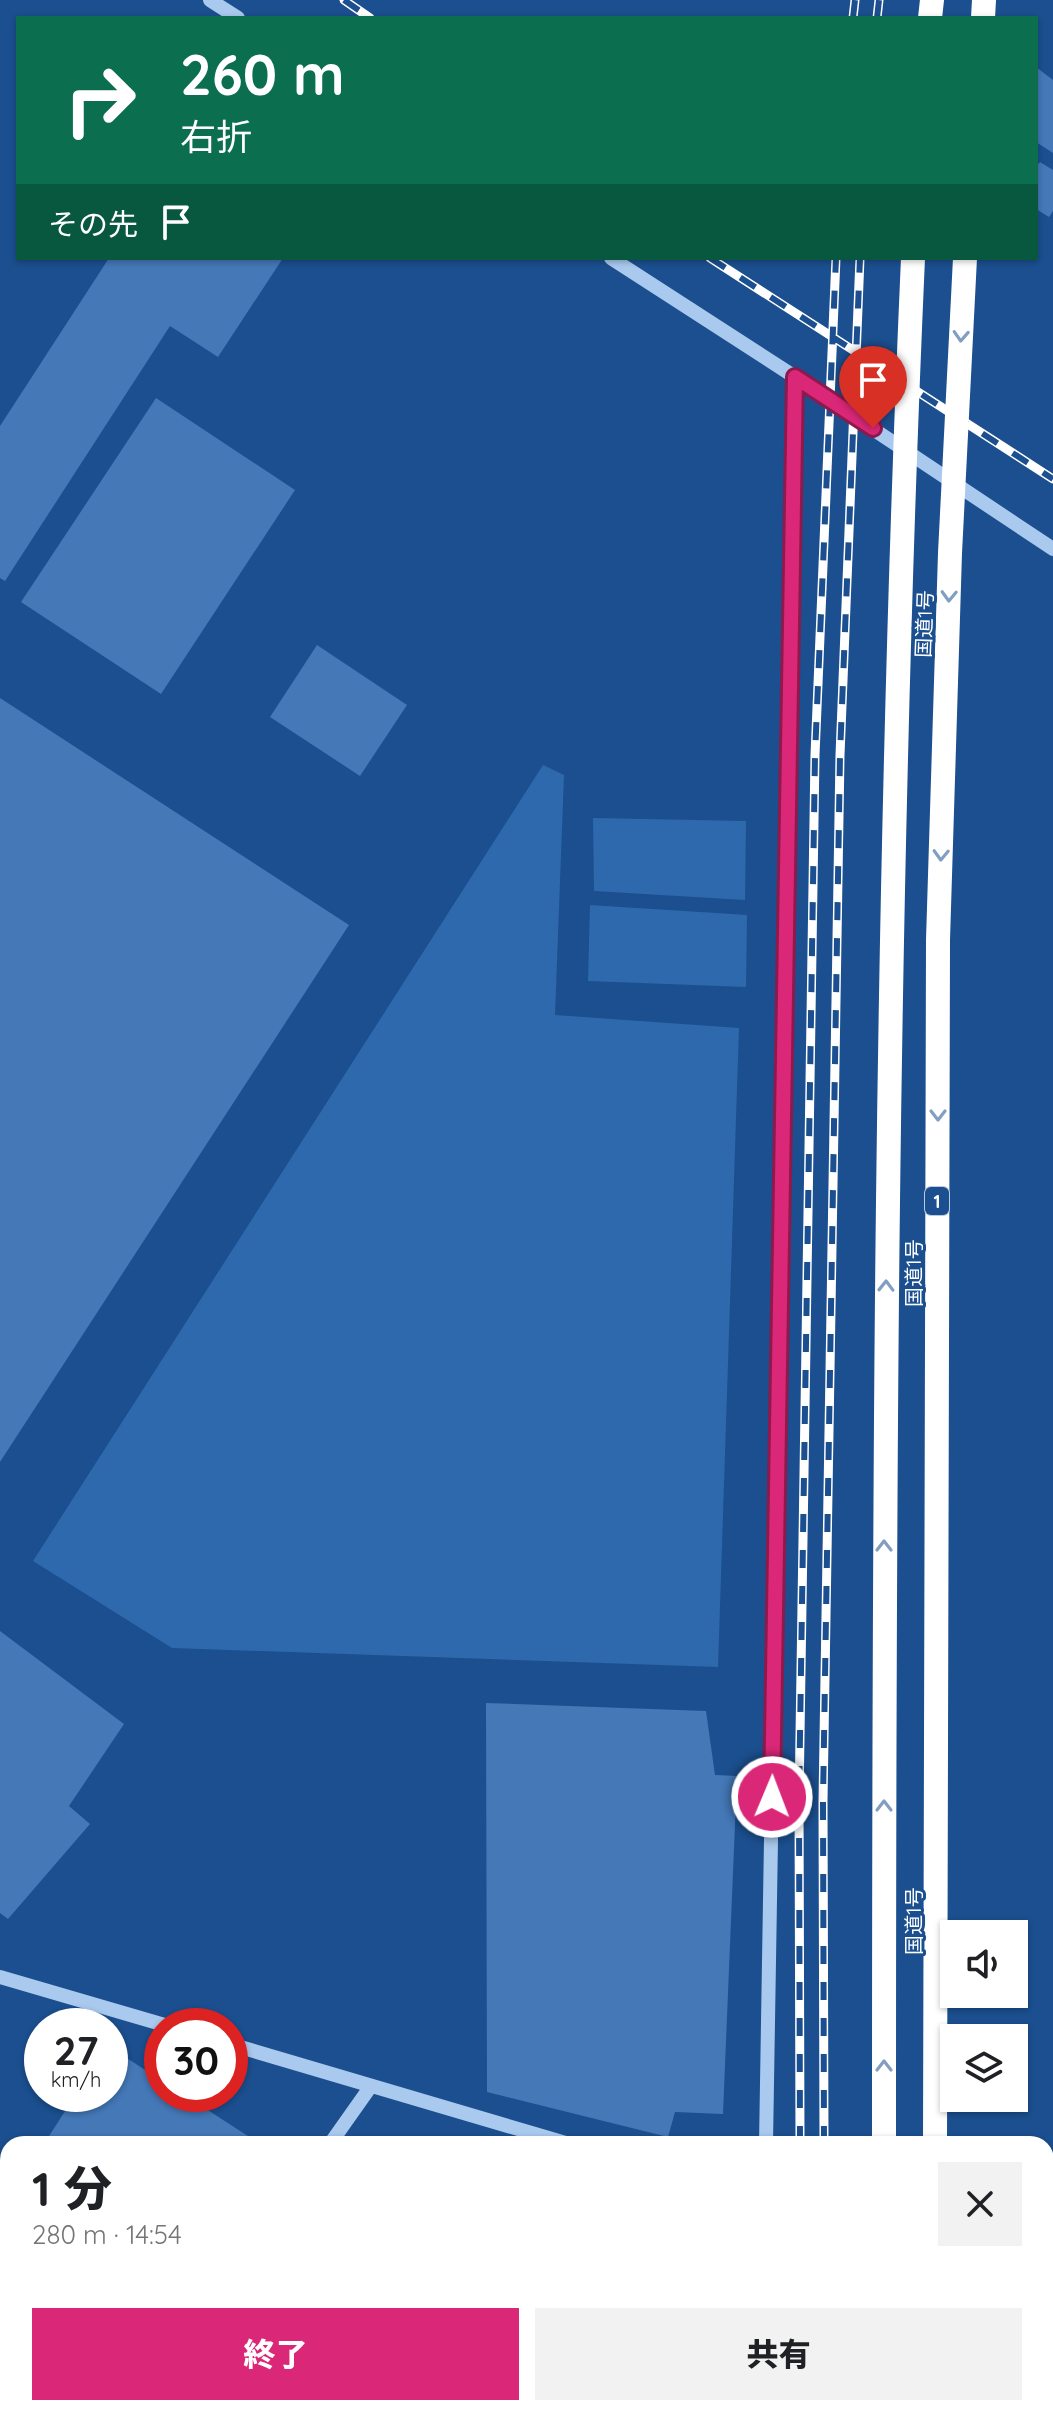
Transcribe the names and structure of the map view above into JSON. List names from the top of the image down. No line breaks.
{"streets":{"highway":["国道1号","1"]},"page":{"turn":["260 m","右折"],"then":"その先","speed":"27 km/h","limit":"30","heading":["1 分","280 m · 14:54"],"buttons":["終了","共有"]}}
